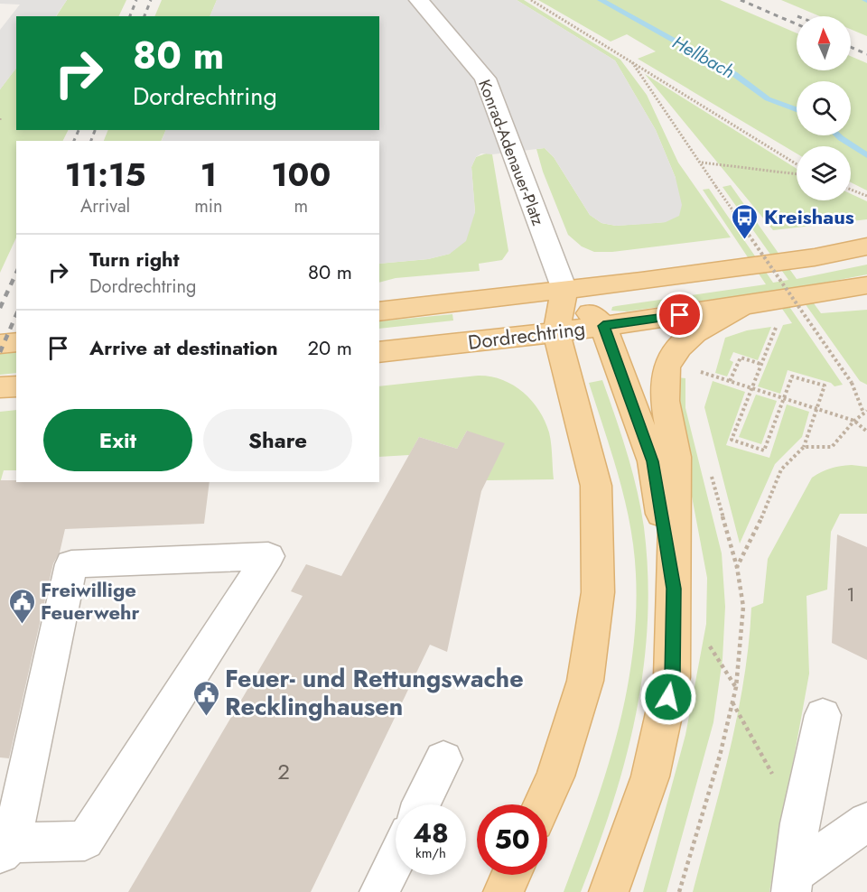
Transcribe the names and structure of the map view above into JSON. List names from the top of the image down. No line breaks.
{"streets":{"main road":["Dordrechtring"],"street":["Konrad-Adenauer-Platz"]},"crossings":[["Konrad-Adenauer-Platz","Dordrechtring"]],"water":["Hellbach"],"places":{"bus stop":["Kreishaus"],"public building":["Freiwillige Feuerwehr","Feuer- und Rettungswache Recklinghausen"]},"house_numbers":["1","2"],"north":"top","page":{"turn":["80 m","Dordrechtring"],"eta":["11:15","Arrival","1","min","100","m"],"list":[{"name":"Turn right","note":"Dordrechtring","value":"80 m"},{"name":"Arrive at destination","value":"20 m"}],"buttons":["Exit","Share"],"speed":"48 km/h","limit":"50"}}
